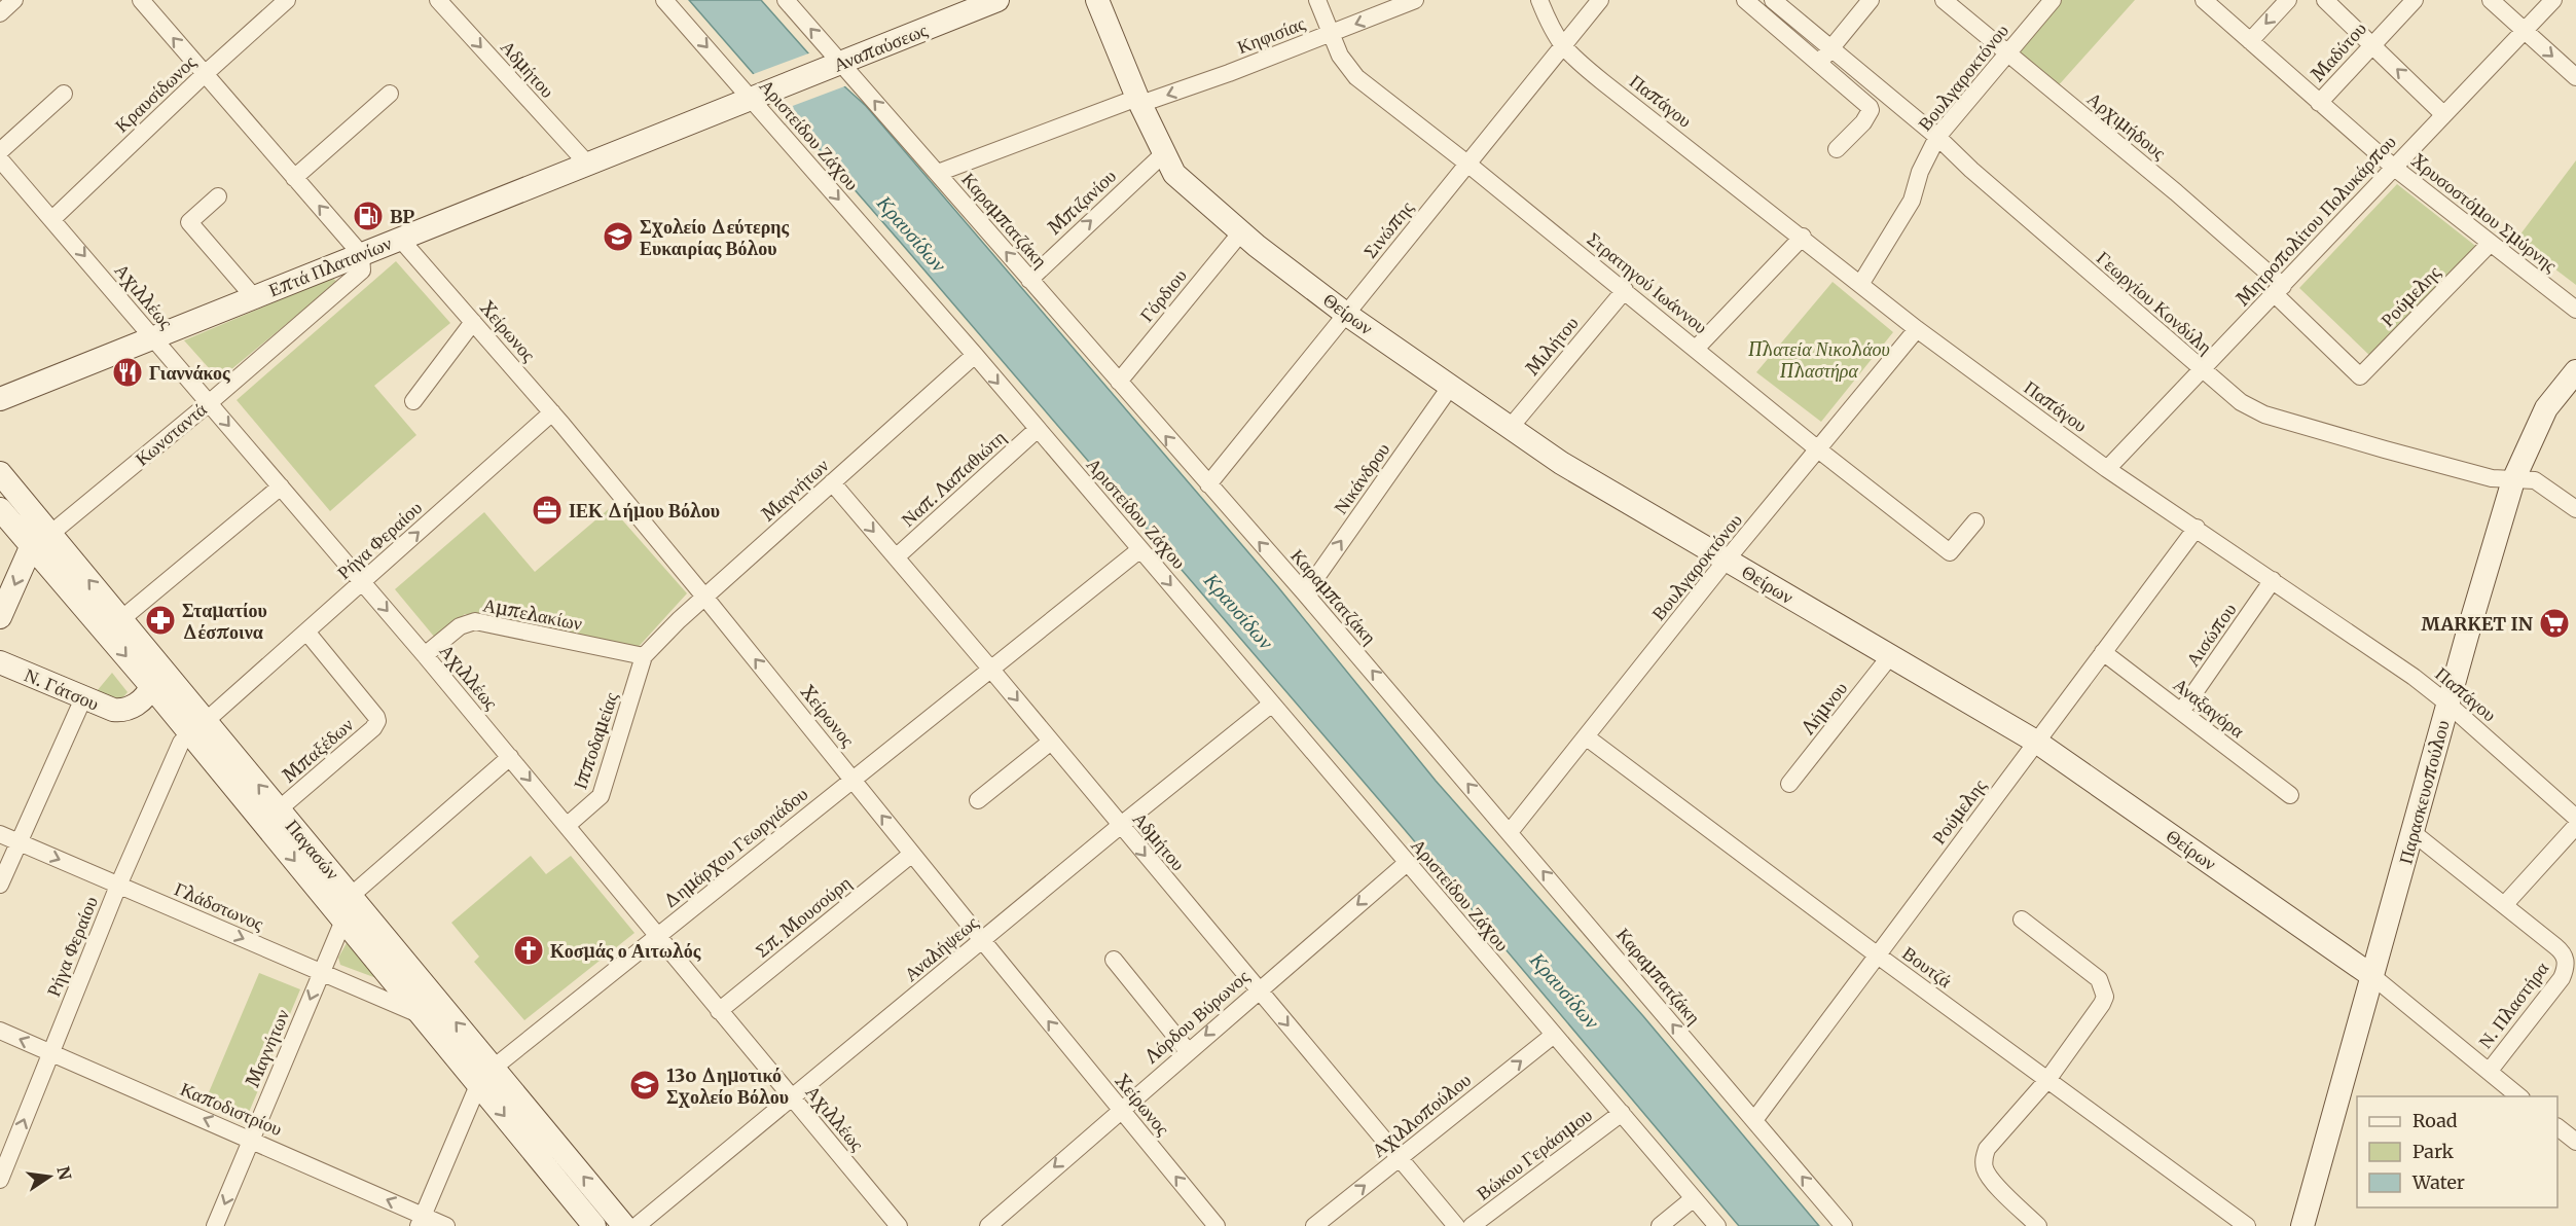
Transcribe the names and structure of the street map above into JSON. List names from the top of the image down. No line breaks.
{"streets":{"street":["Κηφισίας","Αναπαύσεως","Μαδύτου","Αδμήτου","Βουλγαροκτόνου","Κραυσίδωνος","Παπάγου","Αρχιμήδους","Αριστείδου Ζάχου","Μπιζανίου","Χρυσοστόμου Σμύρνης","Καραμπατζάκη","Μητροπολίτου Πολυκάρπου","Σινώπης","Επτά Πλατανίων","Στρατηγού Ιωάννου","Γόρδιου","Αχιλλέως","Ρούμελης","Γεωργίου Κονδύλη","Θείρων","Χείρωνος","Μιλήτου","Κωνσταντά","Ναπ. Λαπαθιώτη","Νικάνδρου","Μαγνήτων","Ρήγα Φεραίου","Αμπελακίων","Αισώπου","Ν. Γάτσου","Λήμνου","Αναξαγόρα","Ιπποδαμείας","Μπαξέδων","Παρασκευοπούλου","Δημάρχου Γεωργιάδου","Παγασών","Γλάδστωνος","Σπ. Μουσούρη","Αναλήψεως","Βουτζά","Ν. Πλαστήρα","Λόρδου Βύρωνος","Καποδιστρίου","Αχιλλοπούλου","Βώκου Γεράσιμου"]},"crossings":[["Κηφισίας","Καραμπατζάκη"],["Κηφισίας","Στρατηγού Ιωάννου"],["Κηφισίας","Θείρων"],["Αναπαύσεως","Αριστείδου Ζάχου"],["Αναπαύσεως","Καραμπατζάκη"],["Αναπαύσεως","Επτά Πλατανίων"],["Μαδύτου","Χρυσοστόμου Σμύρνης"],["Αδμήτου","Επτά Πλατανίων"],["Αδμήτου","Ναπ. Λαπαθιώτη"],["Αδμήτου","Μαγνήτων"],["Αδμήτου","Δημάρχου Γεωργιάδου"],["Αδμήτου","Αναλήψεως"],["Αδμήτου","Λόρδου Βύρωνος"],["Αδμήτου","Αχιλλοπούλου"],["Βουλγαροκτόνου","Παπάγου"],["Βουλγαροκτόνου","Αρχιμήδους"],["Βουλγαροκτόνου","Καραμπατζάκη"],["Βουλγαροκτόνου","Στρατηγού Ιωάννου"],["Βουλγαροκτόνου","Γεωργίου Κονδύλη"],["Βουλγαροκτόνου","Θείρων"],["Βουλγαροκτόνου","Βουτζά"],["Κραυσίδωνος","Αχιλλέως"],["Παπάγου","Μητροπολίτου Πολυκάρπου"],["Παπάγου","Σινώπης"],["Παπάγου","Ρούμελης"],["Παπάγου","Αισώπου"],["Παπάγου","Παρασκευοπούλου"],["Αρχιμήδους","Μητροπολίτου Πολυκάρπου"],["Αρχιμήδους","Ρούμελης"],["Αριστείδου Ζάχου","Επτά Πλατανίων"],["Αριστείδου Ζάχου","Ναπ. Λαπαθιώτη"],["Αριστείδου Ζάχου","Μαγνήτων"],["Αριστείδου Ζάχου","Δημάρχου Γεωργιάδου"],["Αριστείδου Ζάχου","Αναλήψεως"],["Αριστείδου Ζάχου","Λόρδου Βύρωνος"],["Αριστείδου Ζάχου","Αχιλλοπούλου"],["Αριστείδου Ζάχου","Βώκου Γεράσιμου"],["Μπιζανίου","Καραμπατζάκη"],["Μπιζανίου","Θείρων"],["Χρυσοστόμου Σμύρνης","Μητροπολίτου Πολυκάρπου"],["Χρυσοστόμου Σμύρνης","Ρούμελης"],["Καραμπατζάκη","Σινώπης"],["Καραμπατζάκη","Γόρδιου"],["Καραμπατζάκη","Ρούμελης"],["Καραμπατζάκη","Νικάνδρου"],["Μητροπολίτου Πολυκάρπου","Γεωργίου Κονδύλη"],["Σινώπης","Στρατηγού Ιωάννου"],["Σινώπης","Θείρων"],["Επτά Πλατανίων","Αχιλλέως"],["Επτά Πλατανίων","Χείρωνος"],["Επτά Πλατανίων","Κωνσταντά"],["Στρατηγού Ιωάννου","Μιλήτου"],["Γόρδιου","Θείρων"],["Αχιλλέως","Κωνσταντά"],["Αχιλλέως","Ρήγα Φεραίου"],["Αχιλλέως","Αμπελακίων"],["Αχιλλέως","Ιπποδαμείας"],["Αχιλλέως","Δημάρχου Γεωργιάδου"],["Αχιλλέως","Σπ. Μουσούρη"],["Αχιλλέως","Αναλήψεως"],["Ρούμελης","Θείρων"],["Ρούμελης","Αναξαγόρα"],["Ρούμελης","Βουτζά"],["Γεωργίου Κονδύλη","Παρασκευοπούλου"],["Θείρων","Μιλήτου"],["Θείρων","Νικάνδρου"],["Θείρων","Λήμνου"],["Θείρων","Παρασκευοπούλου"],["Θείρων","Ν. Πλαστήρα"],["Χείρωνος","Μαγνήτων"],["Χείρωνος","Ρήγα Φεραίου"],["Χείρωνος","Δημάρχου Γεωργιάδου"],["Χείρωνος","Σπ. Μουσούρη"],["Χείρωνος","Αναλήψεως"],["Χείρωνος","Λόρδου Βύρωνος"],["Κωνσταντά","Παγασών"],["Μαγνήτων","Αμπελακίων"],["Μαγνήτων","Ιπποδαμείας"],["Μαγνήτων","Παγασών"],["Μαγνήτων","Γλάδστωνος"],["Μαγνήτων","Καποδιστρίου"],["Ρήγα Φεραίου","Μπαξέδων"],["Ρήγα Φεραίου","Παγασών"],["Ρήγα Φεραίου","Γλάδστωνος"],["Ρήγα Φεραίου","Καποδιστρίου"],["Αμπελακίων","Ιπποδαμείας"],["Αισώπου","Αναξαγόρα"],["Ν. Γάτσου","Παγασών"],["Μπαξέδων","Παγασών"],["Δημάρχου Γεωργιάδου","Παγασών"],["Δημάρχου Γεωργιάδου","Καποδιστρίου"],["Παγασών","Γλάδστωνος"]],"one_way":["Κηφισίας","Αδμήτου","Αριστείδου Ζάχου","Μπιζανίου","Καραμπατζάκη","Χείρωνος","Νικάνδρου","Ρήγα Φεραίου","Γλάδστωνος","Λόρδου Βύρωνος","Καποδιστρίου","Αχιλλοπούλου"],"water":["Κραυσίδων"],"parks":["Πλατεία Νικολάου Πλαστήρα"],"places":{"fuel station":["BP"],"school or university":["Σχολείο Δεύτερης Ευκαιρίας Βόλου","13o Δημοτικό Σχολείο Βόλου"],"restaurant":["Γιαννάκος"],"office":["ΙΕΚ Δήμου Βόλου"],"pharmacy":["Σταματίου Δέσποινα"],"supermarket":["MARKET IN"],"church":["Κοσμάς ο Αιτωλός"]},"legend":["Road","Park","Water"],"north":"right"}
